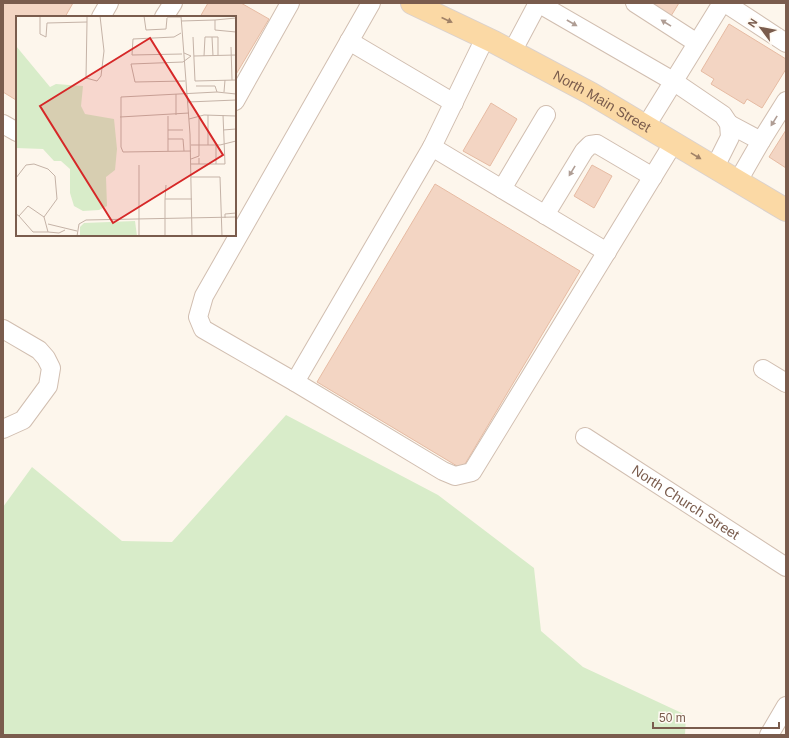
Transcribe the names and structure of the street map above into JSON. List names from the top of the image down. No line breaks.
{"streets":{"main road":["North Main Street"],"street":["North Church Street"]},"scale_bar":"50 m","north":"top left"}
